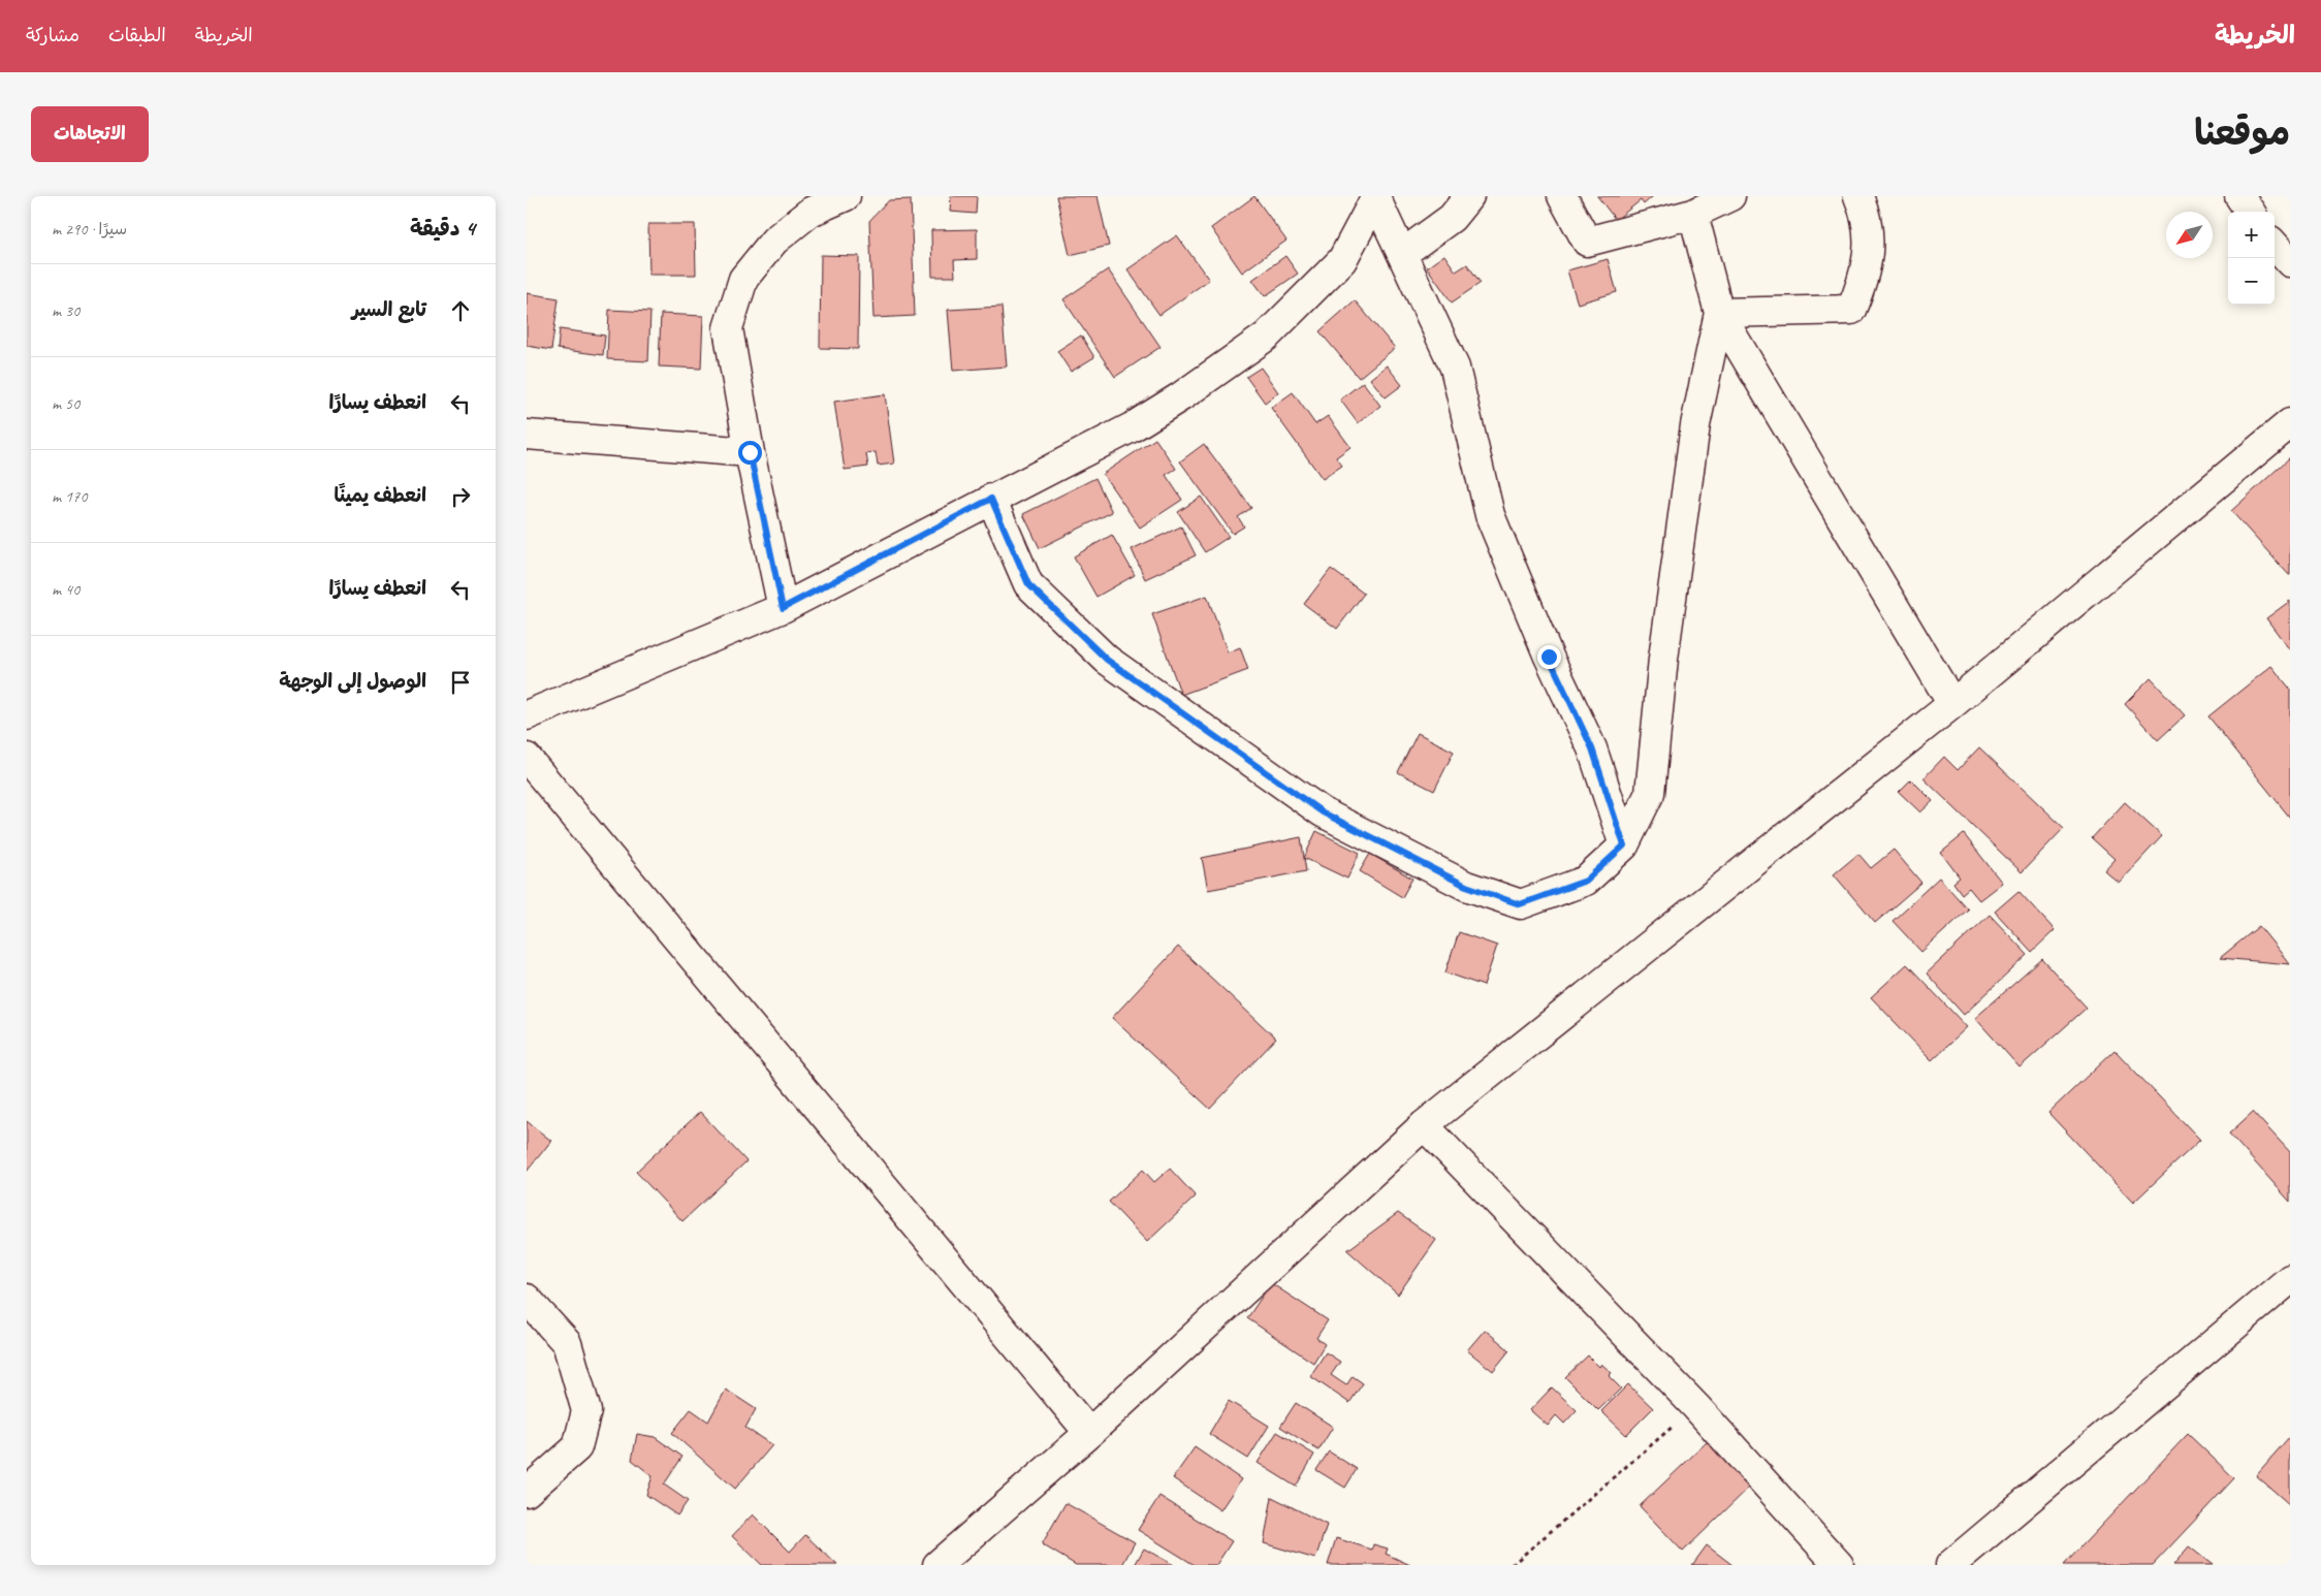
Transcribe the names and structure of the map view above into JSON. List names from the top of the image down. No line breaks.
{"north":"bottom left","page":{"header":"الخريطة","nav":["الخريطة","الطبقات","مشاركة"],"title":"موقعنا","buttons":"الاتجاهات","heading":["4 دقيقة","سيرًا · 290 m"],"map_buttons":["+","−"],"list":[["تابع السير","30 m"],["انعطف يسارًا","50 m"],["انعطف يمينًا","170 m"],["انعطف يسارًا","40 m"],"الوصول إلى الوجهة"]}}
